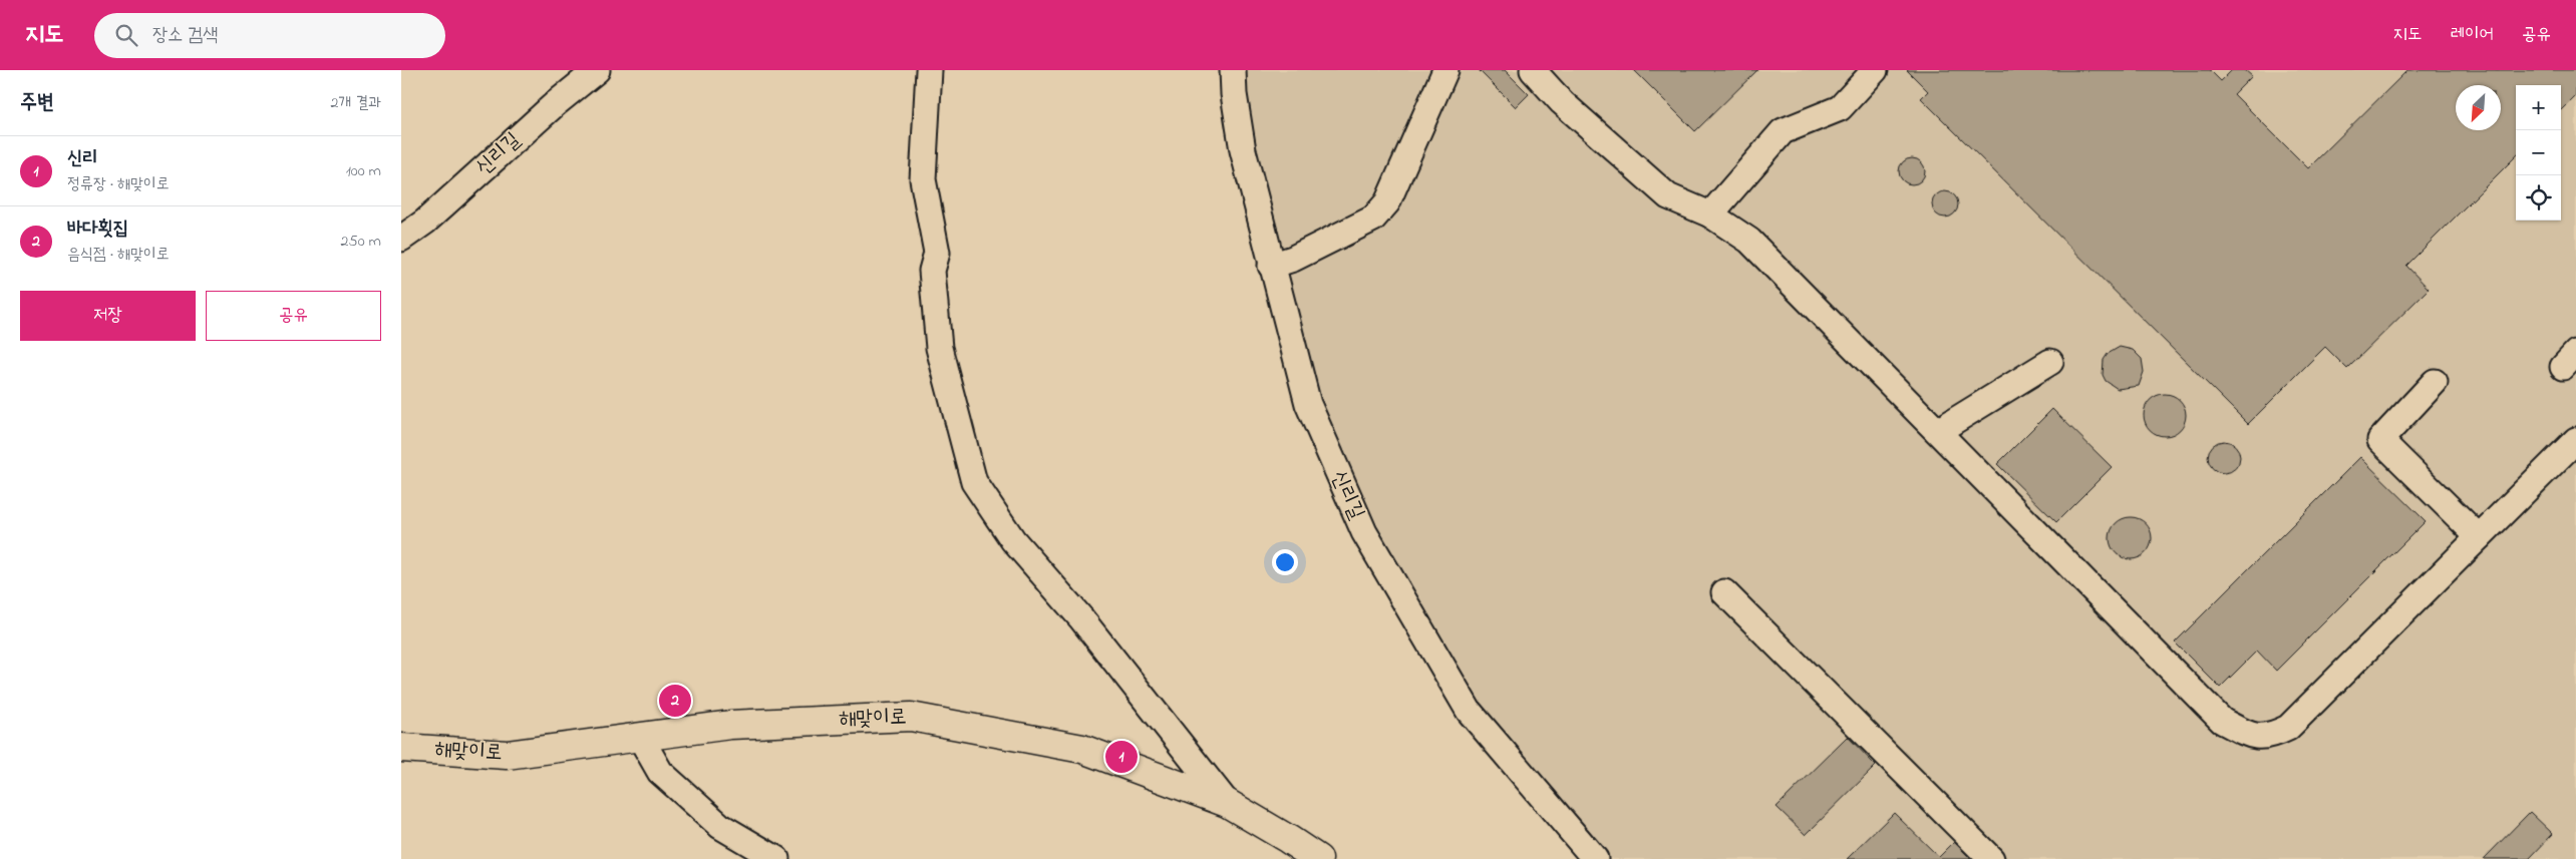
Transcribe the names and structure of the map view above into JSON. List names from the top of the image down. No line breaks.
{"streets":{"main road":["해맞이로"],"street":["신리길"]},"north":"bottom left","page":{"header":"지도","search":"장소 검색","nav":["지도","레이어","공유"],"heading":["주변","2개 결과"],"map_buttons":["+","−"],"list":[{"mark":"1","name":"신리","note":"정류장 · 해맞이로","value":"100 m"},{"mark":"2","name":"바다횟집","note":"음식점 · 해맞이로","value":"250 m"}],"buttons":["저장","공유"],"pins":["2","1"]}}
